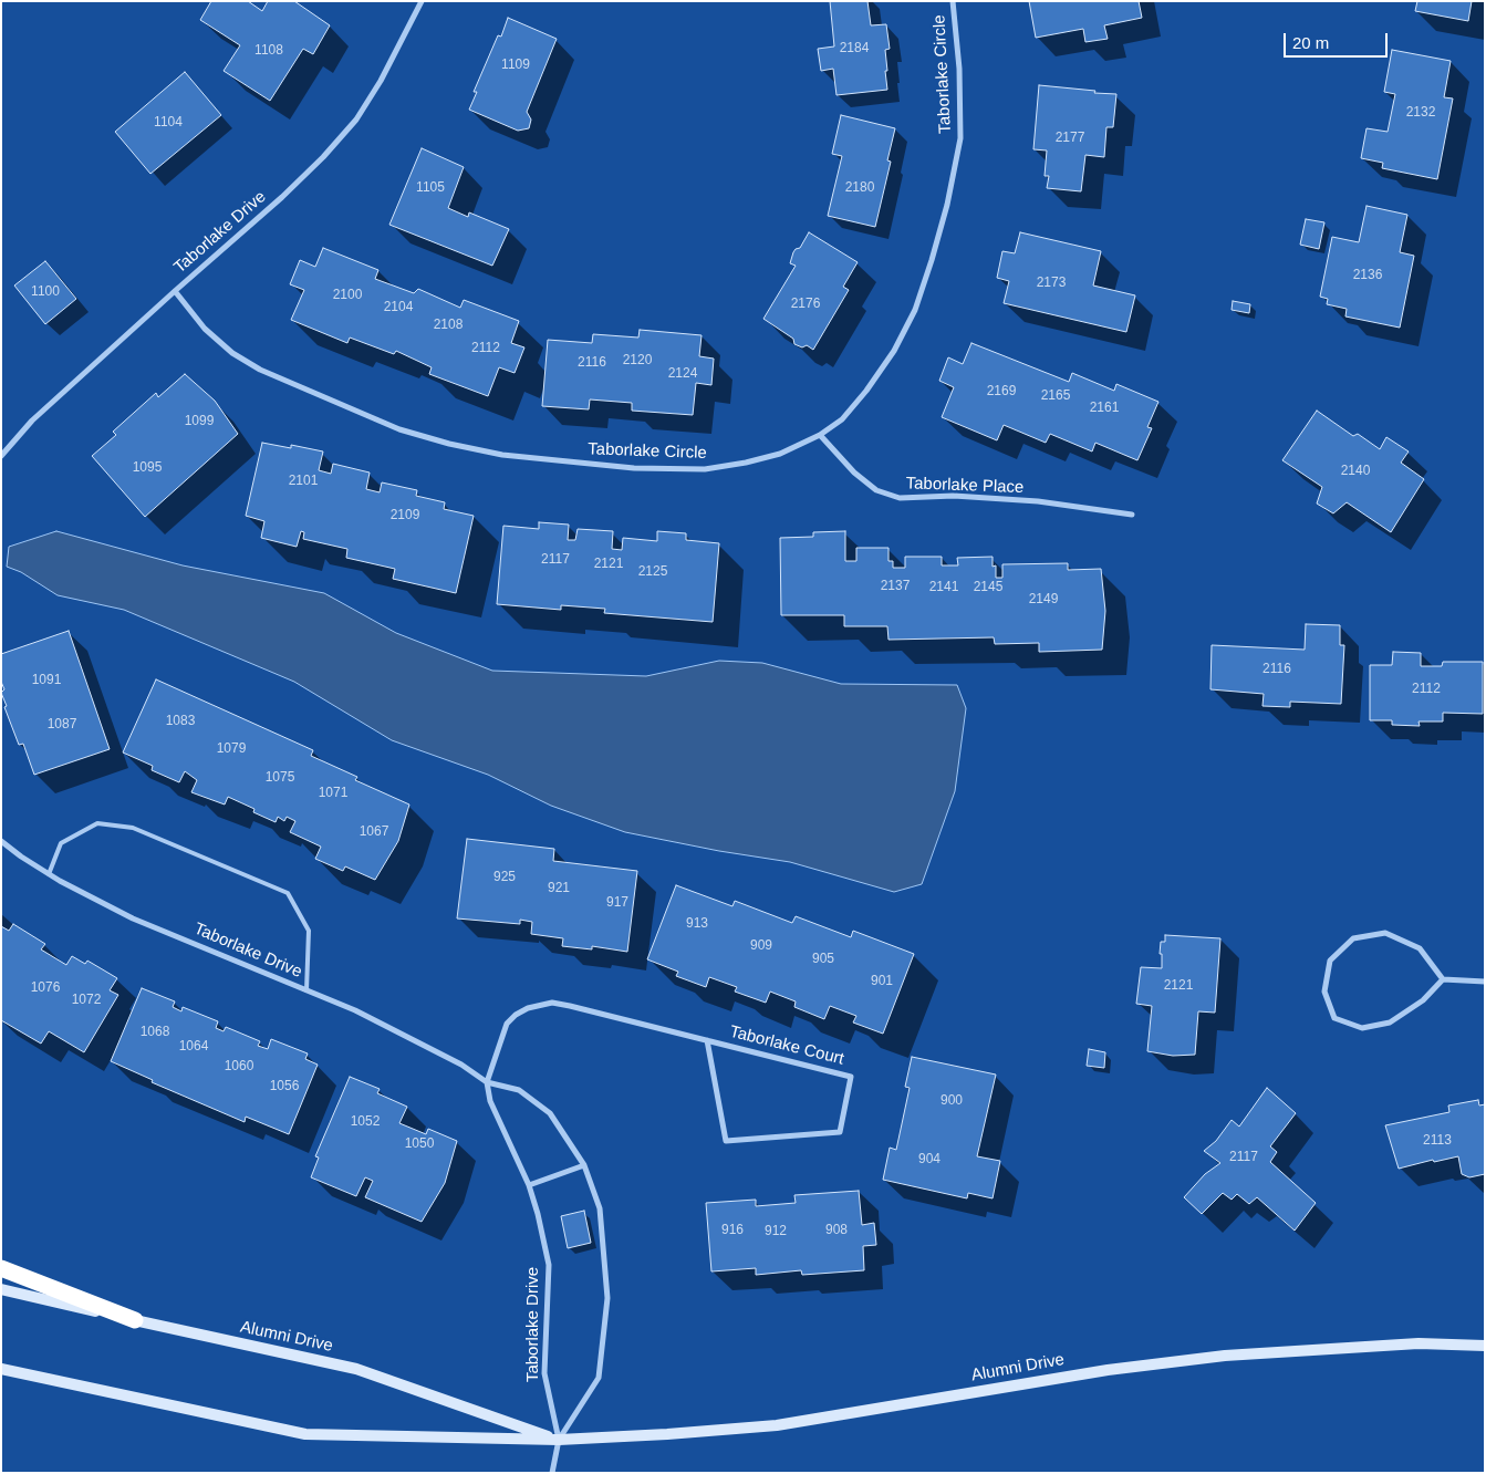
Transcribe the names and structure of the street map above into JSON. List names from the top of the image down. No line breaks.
{"streets":{"main road":["Alumni Drive"],"street":["Taborlake Circle","Taborlake Drive","Taborlake Place","Taborlake Court"]},"crossings":[["Taborlake Circle","Taborlake Drive"],["Taborlake Circle","Taborlake Place"],["Taborlake Drive","Taborlake Court"],["Taborlake Drive","Alumni Drive"]],"house_numbers":["2184","1108","1109","2132","1104","2177","1105","2180","2136","2173","1100","2100","2176","2104","2108","2112","2120","2116","2124","2169","2165","2161","1099","1095","2140","2101","2109","2117","2121","2125","2137","2141","2145","2149","2116","1091","2112","1083","1087","1079","1075","1071","1067","925","921","917","913","909","905","901","2121","1076","1072","1068","1064","1060","1056","900","1052","2113","1050","2117","904","916","908","912"],"scale_bar":"20 m"}
